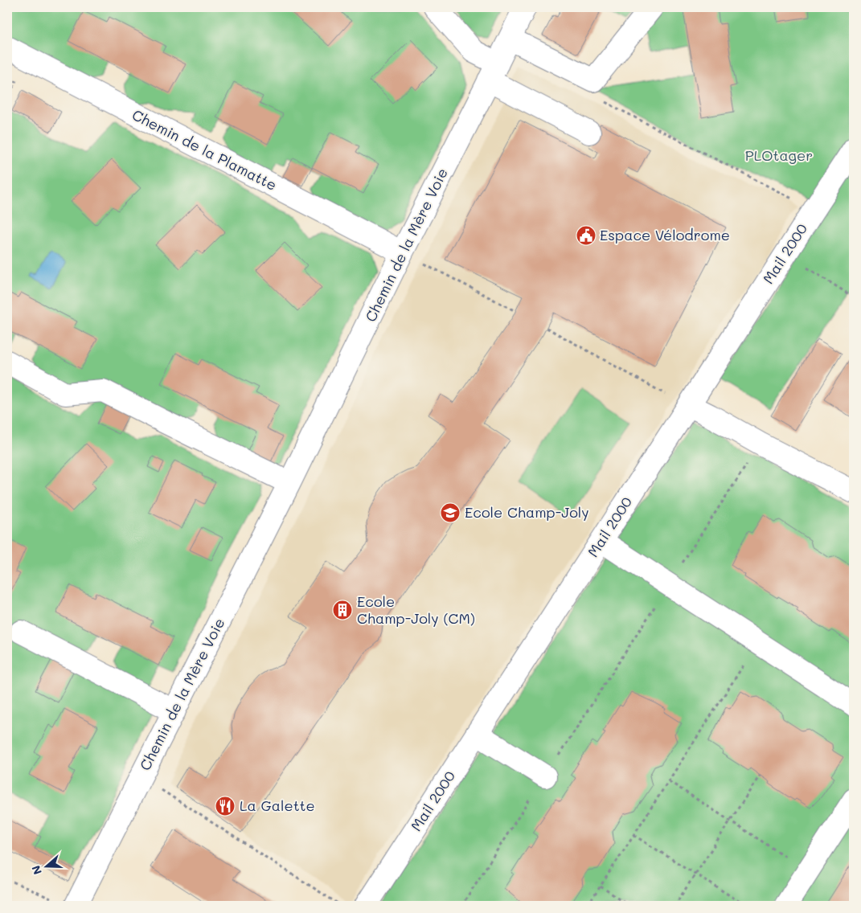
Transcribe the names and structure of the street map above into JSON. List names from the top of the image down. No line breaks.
{"streets":{"street":["Chemin de la Plamatte","Chemin de la Mère Voie","Mail 2000"]},"crossings":[["Chemin de la Plamatte","Chemin de la Mère Voie"]],"parks":["PLOtager"],"places":{"public building":["Espace Vélodrome"],"school or university":["Ecole Champ-Joly"],"building":["Ecole Champ-Joly (CM)"],"restaurant":["La Galette"]},"north":"left"}
